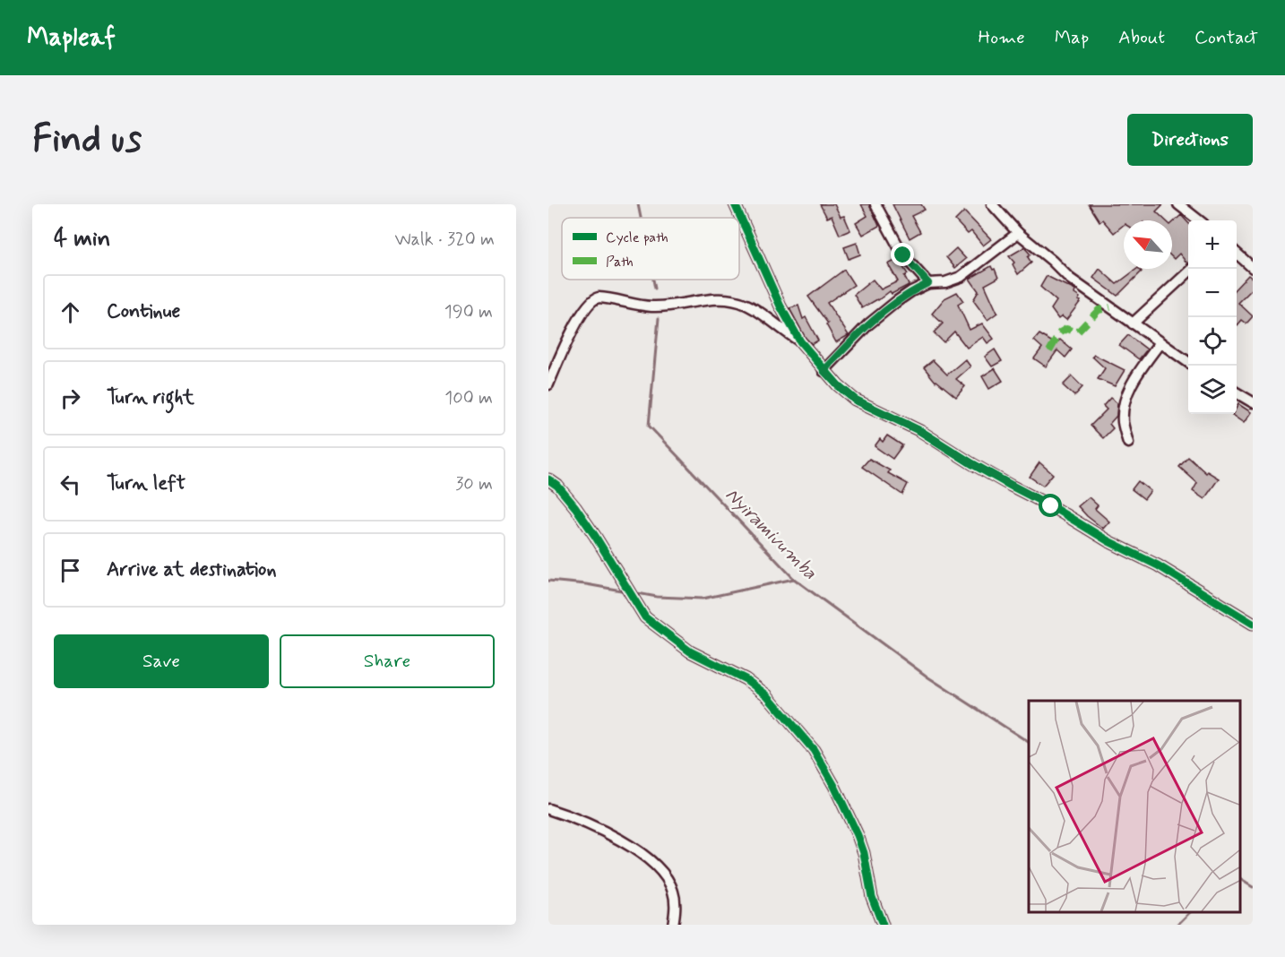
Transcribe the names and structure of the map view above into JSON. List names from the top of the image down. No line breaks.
{"water":["Nyiramivumba"],"legend":["Cycle path","Path"],"north":"top left","page":{"header":"Mapleaf","nav":["Home","Map","About","Contact"],"buttons":["Directions",["Save","Share"]],"title":"Find us","heading":["4 min","Walk · 320 m"],"map_buttons":["+","−"],"list":[["Continue","190 m"],["Turn right","100 m"],["Turn left","30 m"],"Arrive at destination"]}}
